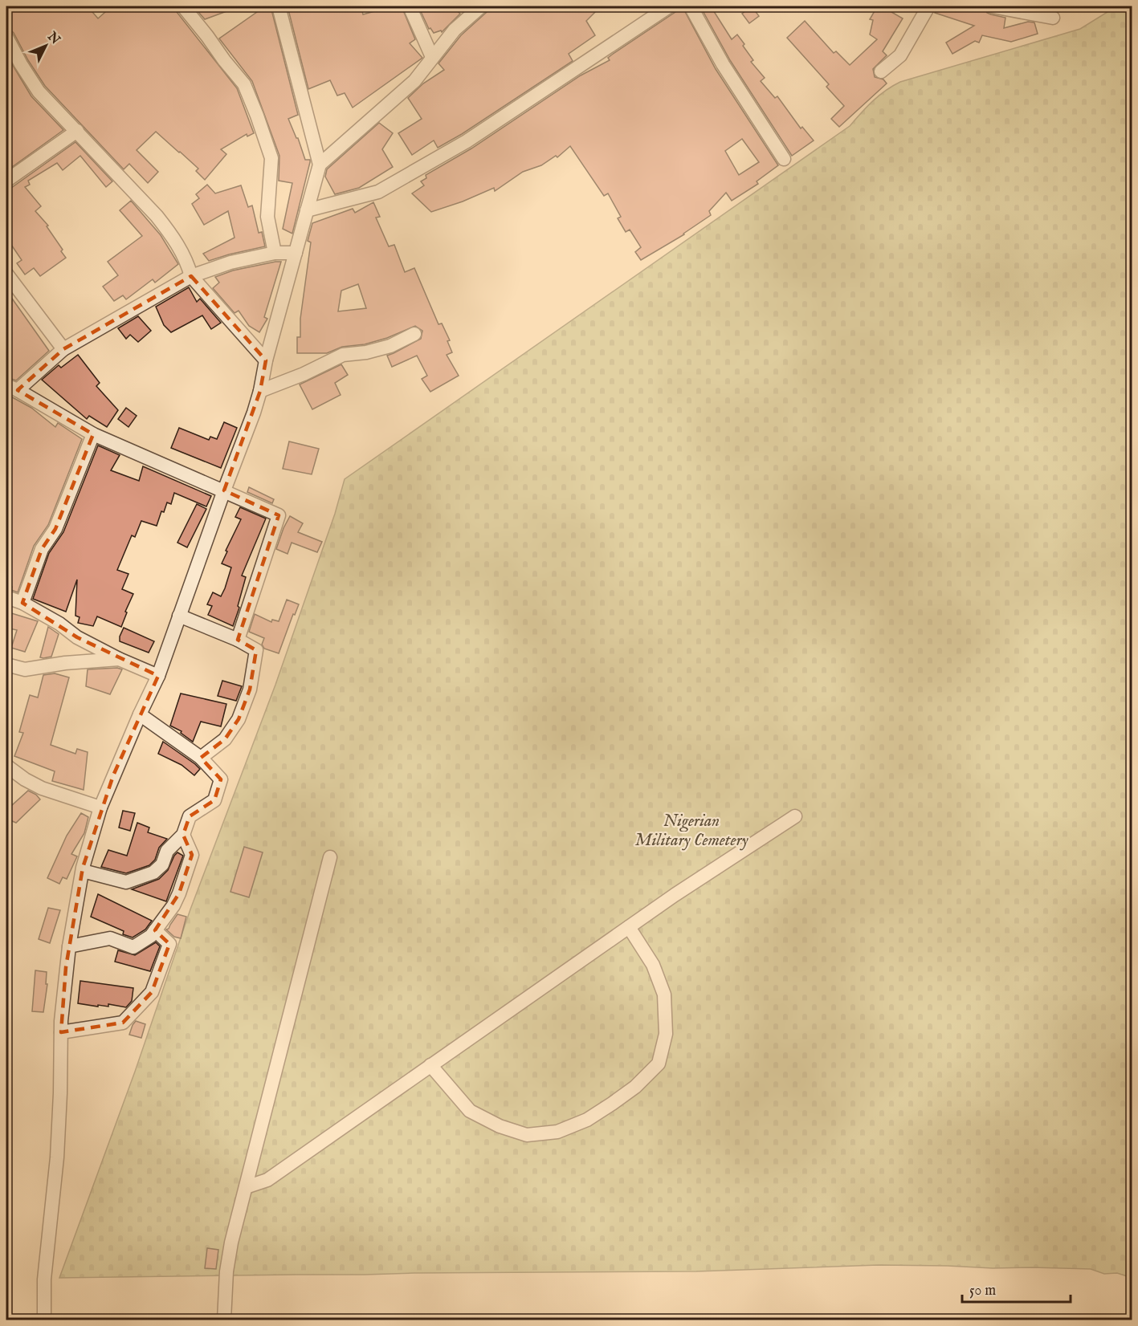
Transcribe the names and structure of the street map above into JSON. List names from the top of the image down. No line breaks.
{"parks":["Nigerian Military Cemetery"],"scale_bar":"50 m","north":"top right"}
